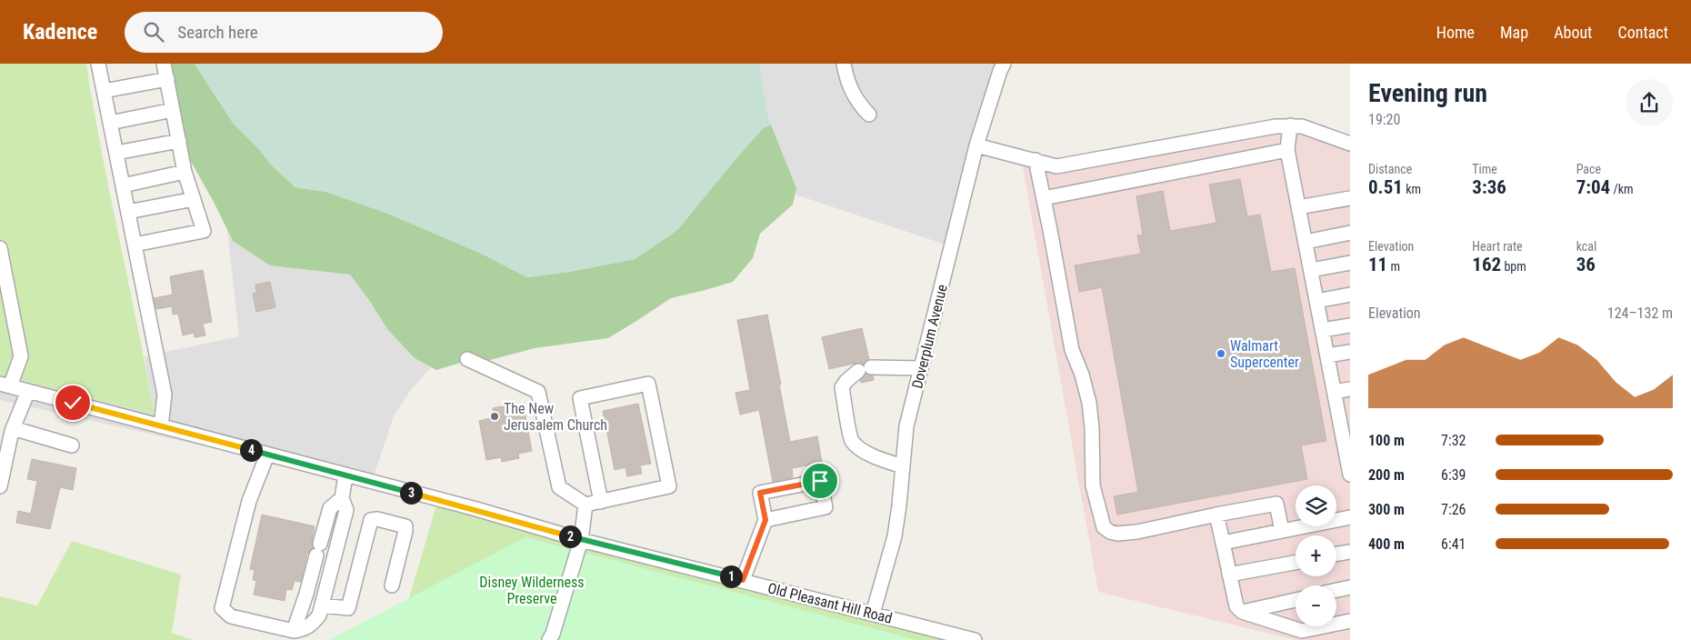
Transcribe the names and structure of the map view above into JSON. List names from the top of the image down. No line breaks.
{"streets":{"street":["Doverplum Avenue","Old Pleasant Hill Road"]},"crossings":[["Doverplum Avenue","Old Pleasant Hill Road"]],"parks":["Disney Wilderness Preserve"],"places":["Walmart Supercenter","The New Jerusalem Church"],"page":{"header":"Kadence","search":"Search here","nav":["Home","Map","About","Contact"],"heading":["Evening run","19:20"],"stats":[["Distance","0.51 km"],["Time","3:36"],["Pace","7:04 /km"],["Elevation","11 m"],["Heart rate","162 bpm"],["kcal","36"]],"chart":["Elevation","124–132 m"],"list":[{"name":"100 m","note":"7:32"},{"name":"200 m","note":"6:39"},{"name":"300 m","note":"7:26"},{"name":"400 m","note":"6:41"}],"pins":["4","3","2","1"],"map_buttons":["+","−"]}}
